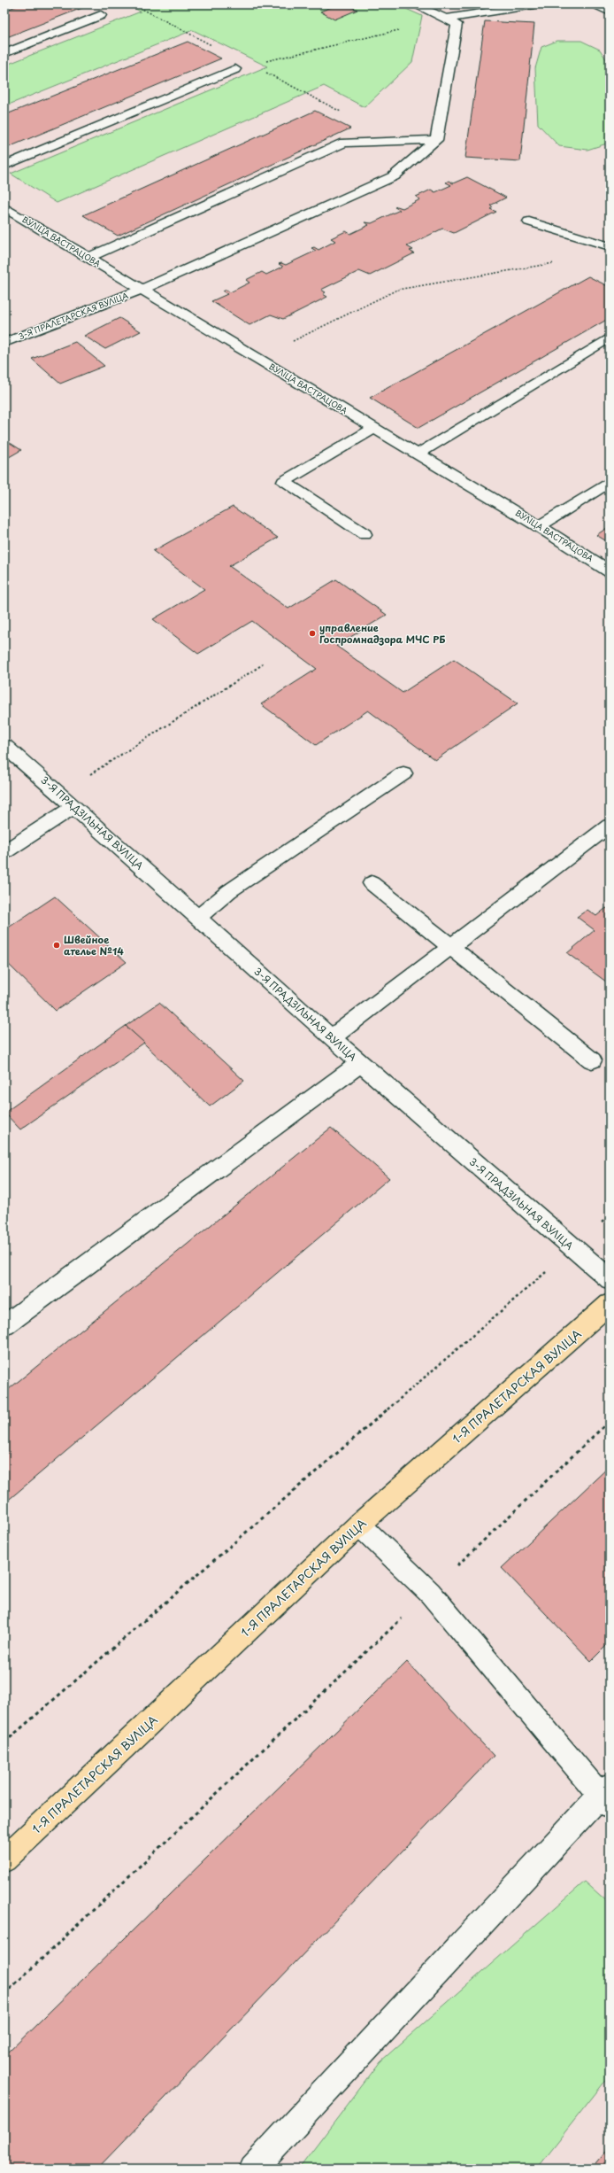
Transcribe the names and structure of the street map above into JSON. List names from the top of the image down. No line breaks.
{"streets":{"main road":["1-Я ПРАЛЕТАРСКАЯ ВУЛІЦА"],"street":["ВУЛІЦА ВАСТРАЦОВА","3-Я ПРАЛЕТАРСКАЯ ВУЛІЦА","3-Я ПРАДЗІЛЬНАЯ ВУЛІЦА"]},"crossings":[["ВУЛІЦА ВАСТРАЦОВА","3-Я ПРАЛЕТАРСКАЯ ВУЛІЦА"]],"places":["управление Госпромнадзора МЧС РБ","Швейное ателье №14"]}
